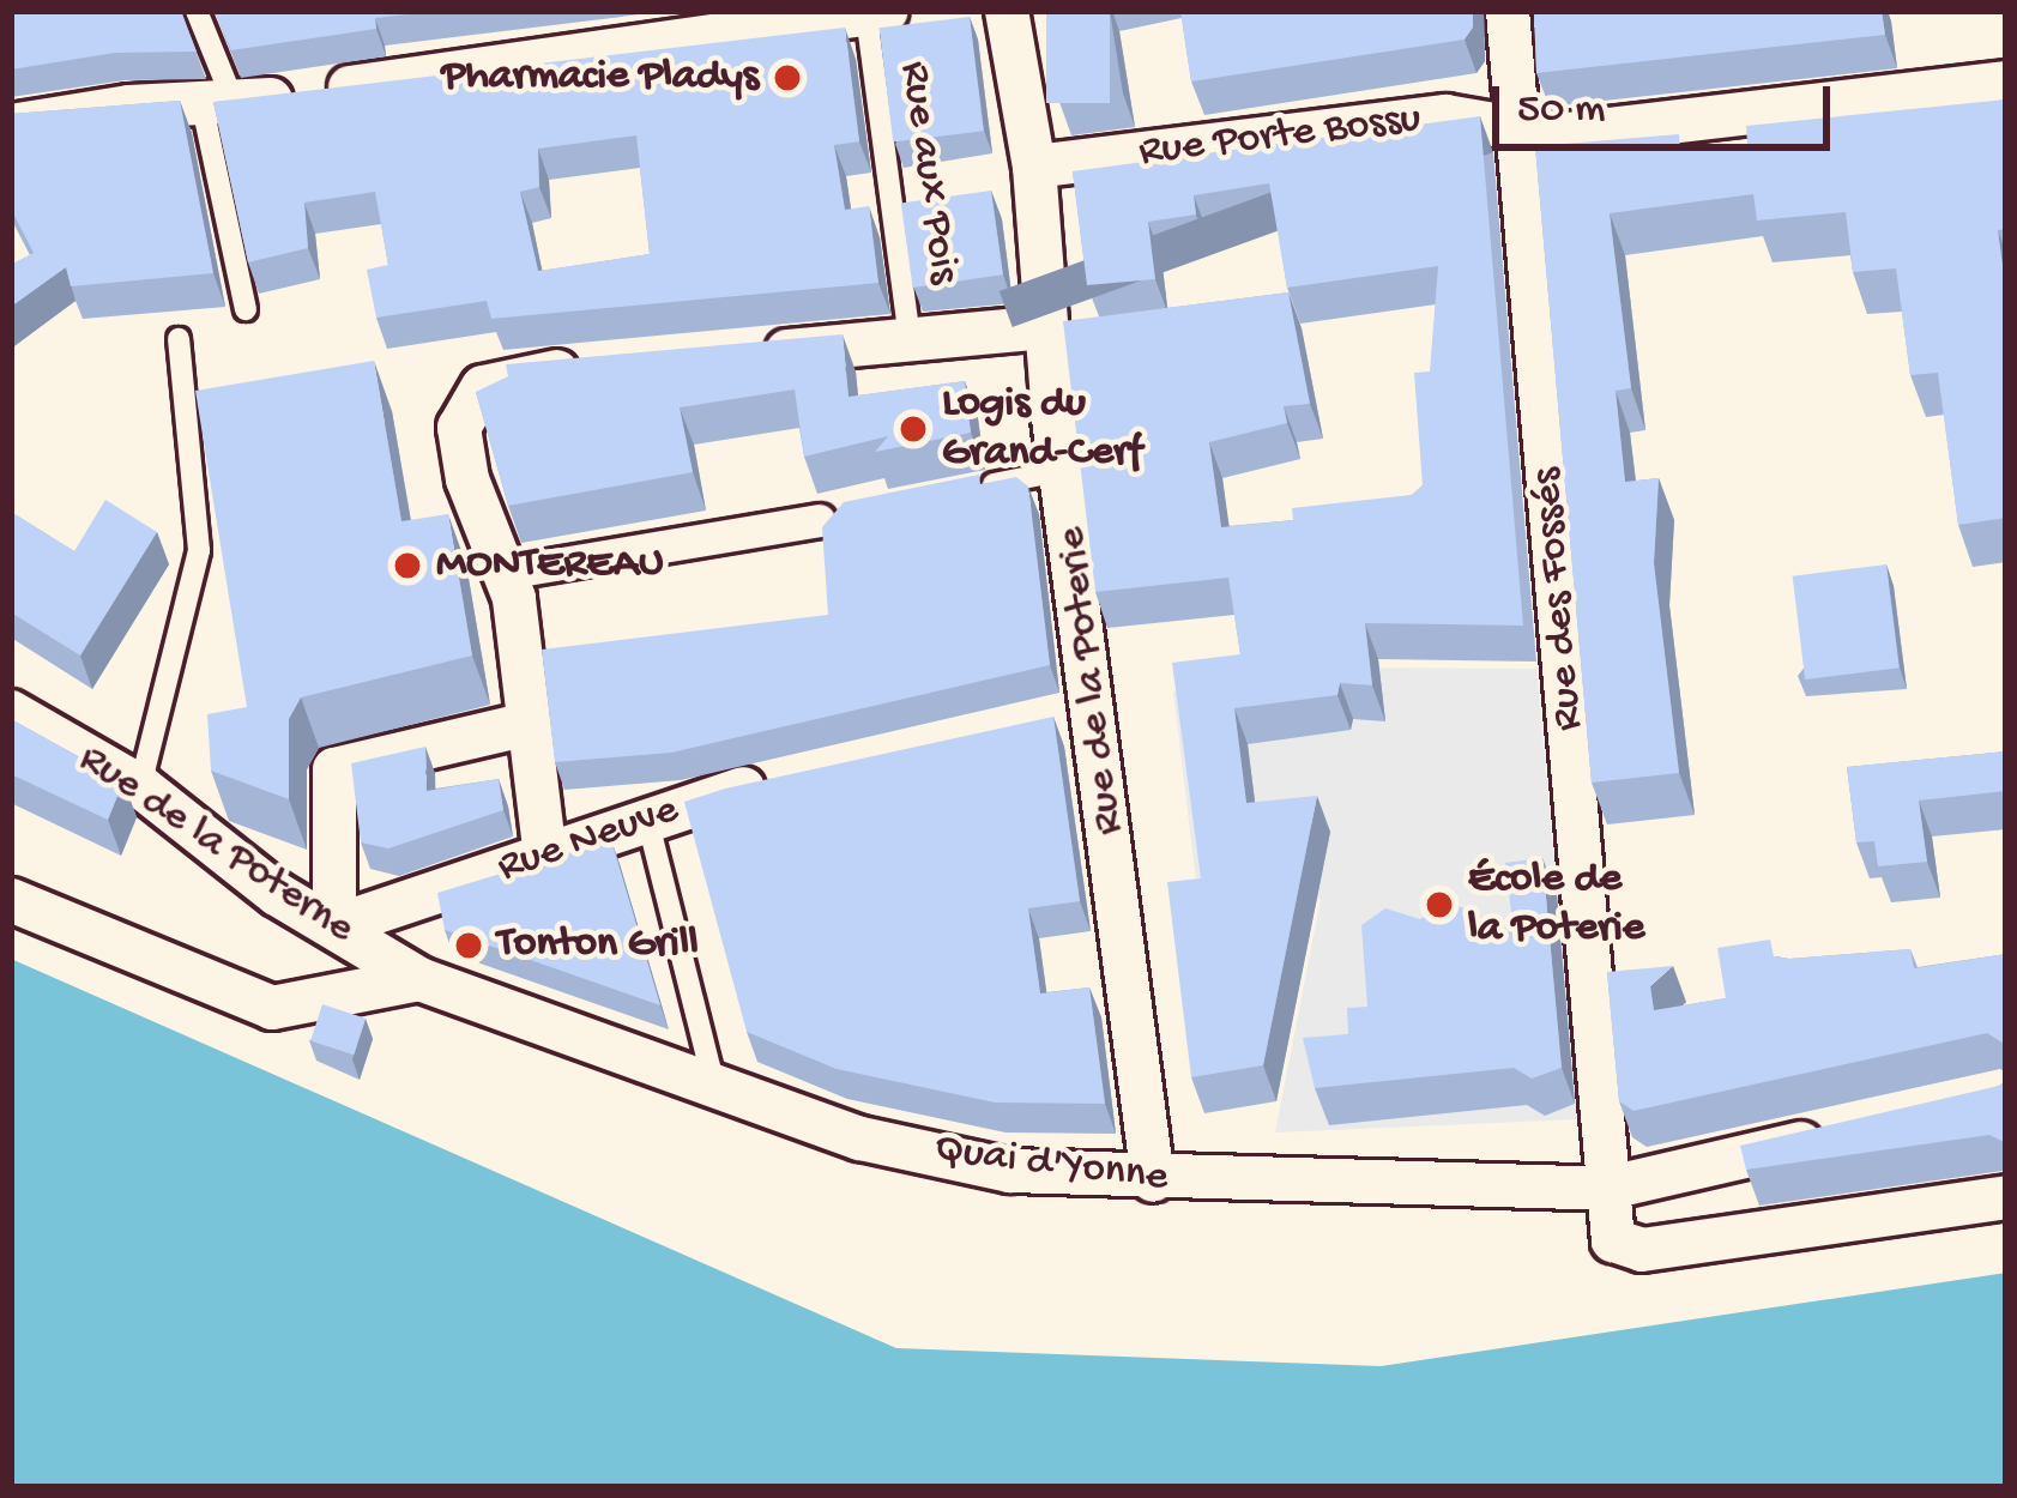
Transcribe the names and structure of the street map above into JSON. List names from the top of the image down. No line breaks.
{"streets":{"street":["Rue Porte Bossu","Rue des Fossés","Rue de la Poterie","Rue Neuve","Rue de la Poterne","Quai d'Yonne"],"lane":["Rue aux Pois"]},"crossings":[["Rue Porte Bossu","Rue des Fossés"],["Rue Porte Bossu","Rue de la Poterie"],["Rue des Fossés","Quai d'Yonne"],["Rue de la Poterie","Quai d'Yonne"],["Rue Neuve","Rue de la Poterne"],["Rue de la Poterne","Quai d'Yonne"]],"places":["Pharmacie Pladys","Logis du Grand-Cerf","MONTEREAU","École de la Poterie","Tonton Grill"],"scale_bar":"50 m"}
